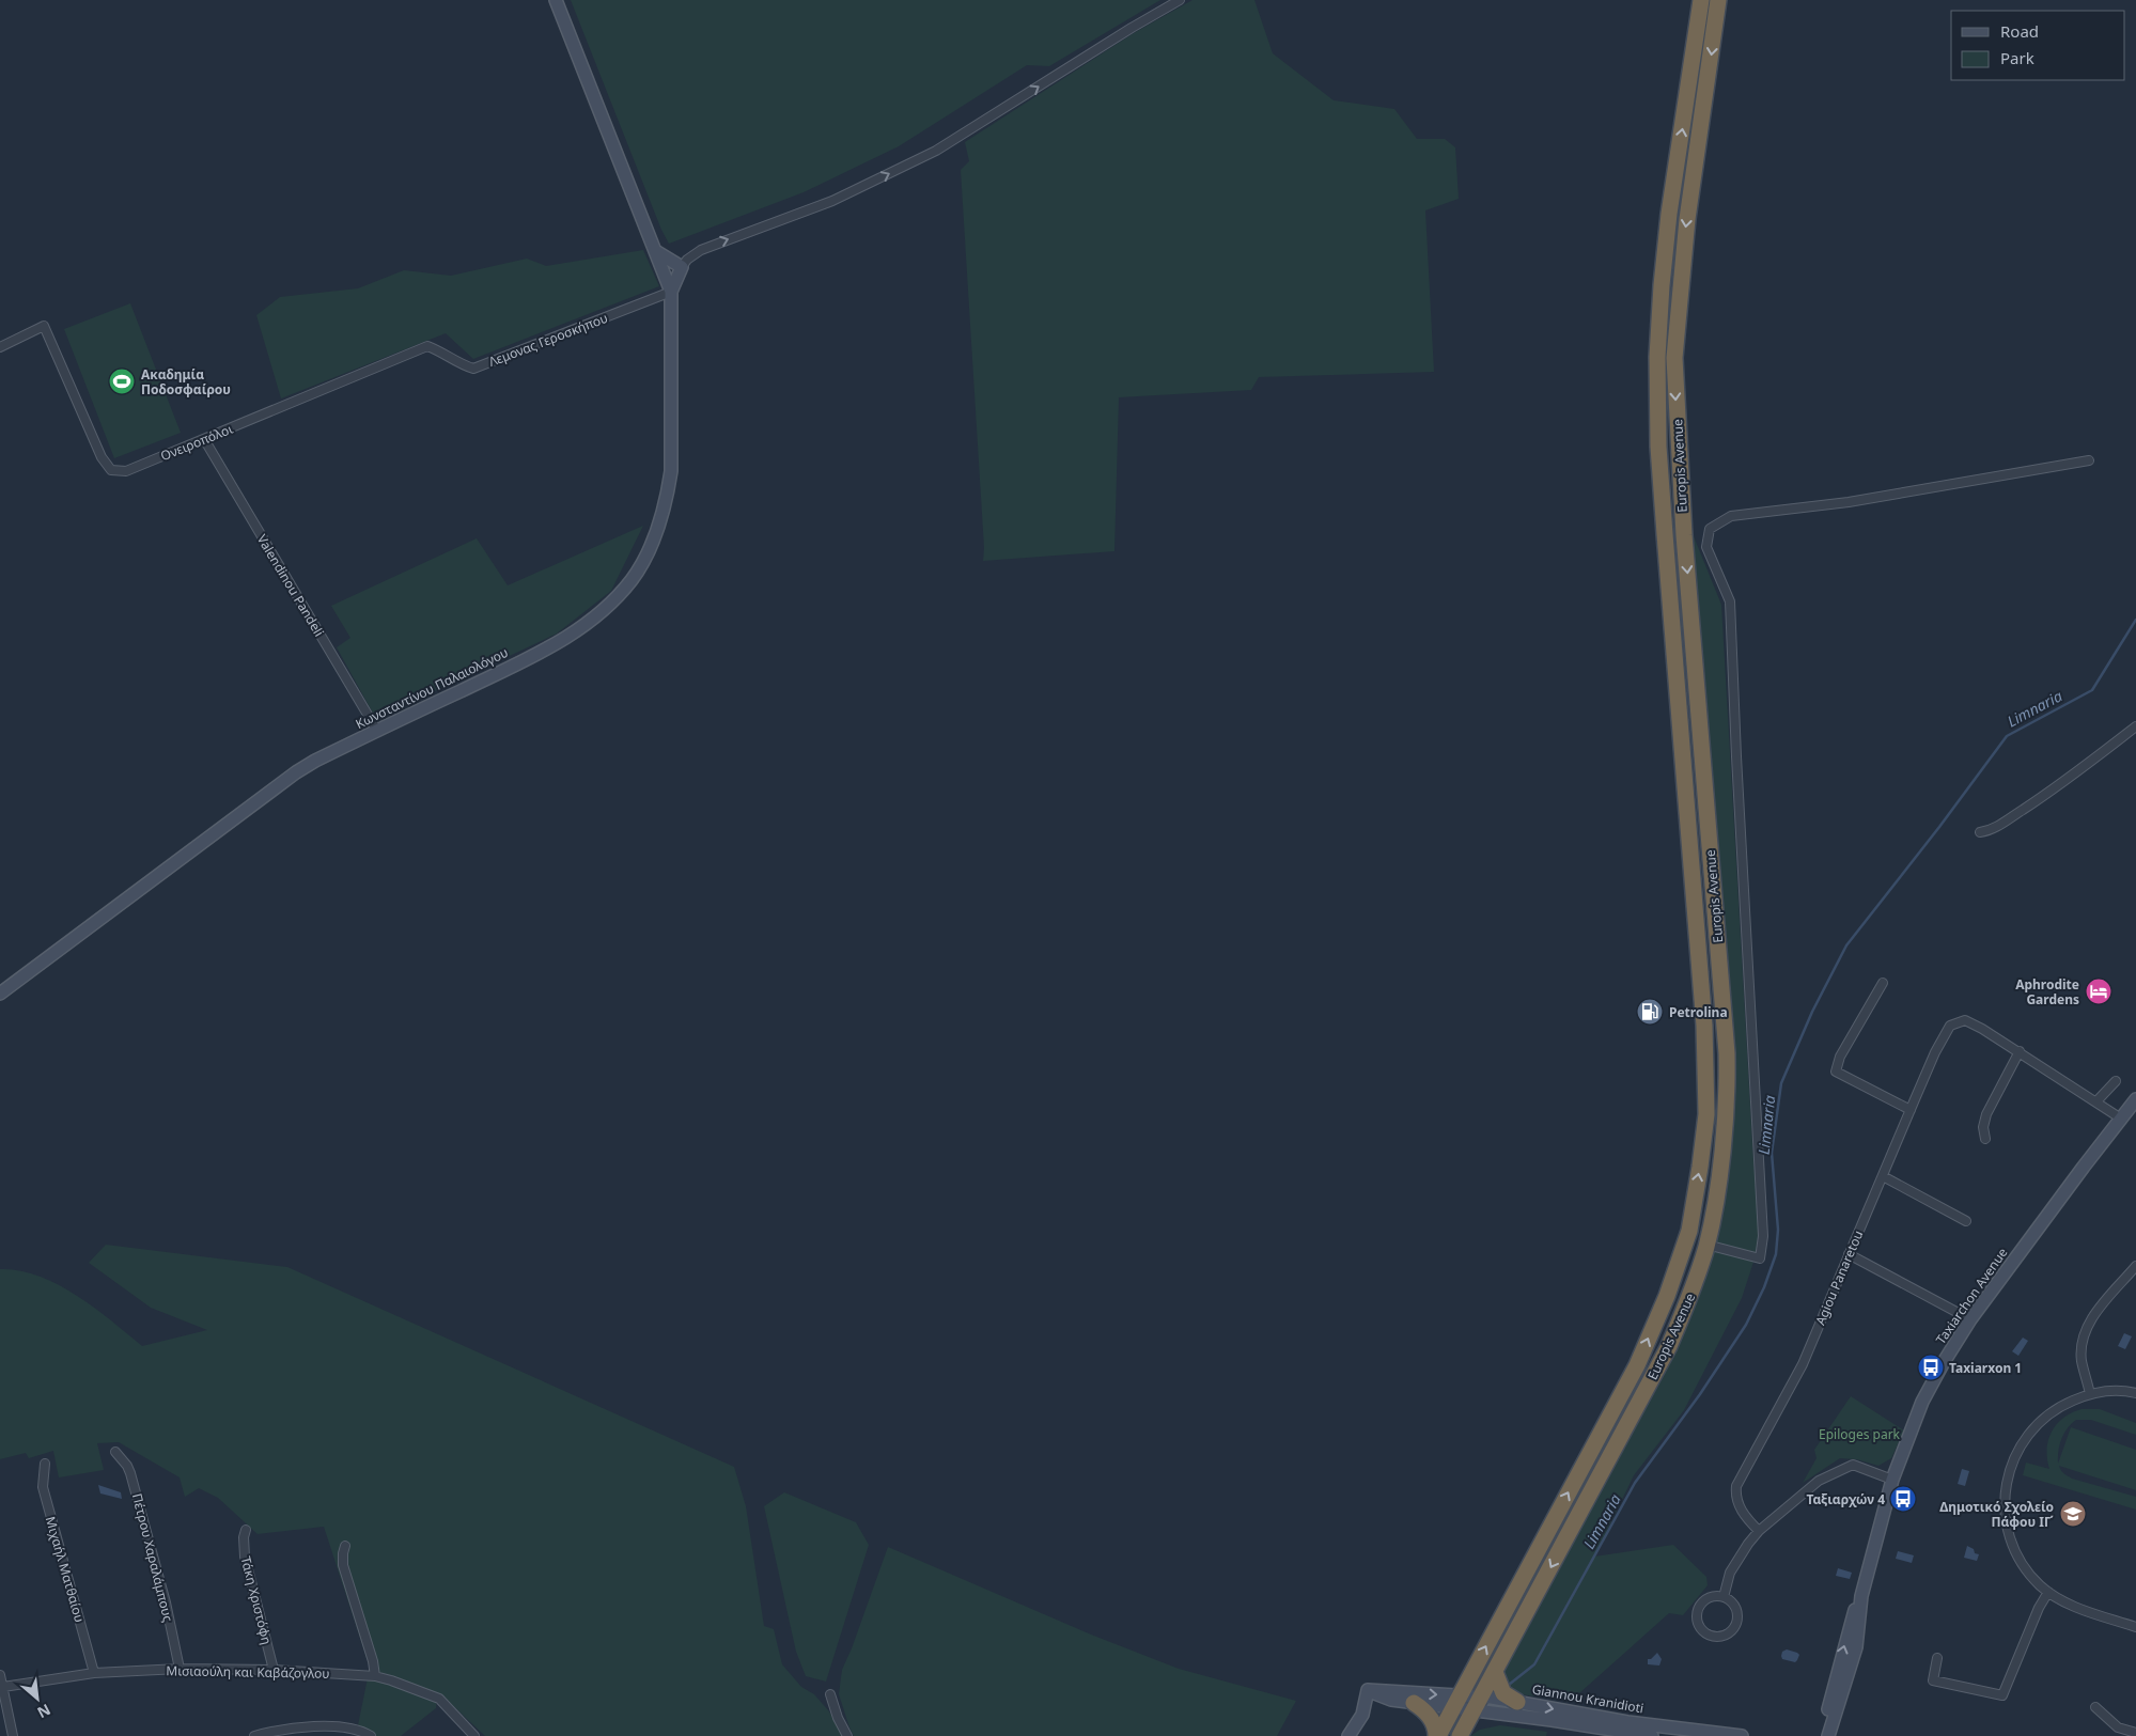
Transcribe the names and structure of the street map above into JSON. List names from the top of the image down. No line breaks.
{"streets":{"highway":["Europis Avenue"],"main road":["Κωνσταντίνου Παλαιολόγου","Taxiarchon Avenue","Giannou Kranidioti"],"street":["Λεμονας Γεροσκήπου","Ονειροπόλοι","Valendinou Pandeli","Agiou Panaretou","Πέτρου Χαραλάμπους","Μιχαήλ Ματθαίου","Τάκη Χριστόφη","Μισιαούλη και Καβάζογλου"]},"crossings":[["Λεμονας Γεροσκήπου","Ονειροπόλοι"],["Λεμονας Γεροσκήπου","Κωνσταντίνου Παλαιολόγου"],["Ονειροπόλοι","Valendinou Pandeli"],["Europis Avenue","Giannou Kranidioti"],["Valendinou Pandeli","Κωνσταντίνου Παλαιολόγου"],["Πέτρου Χαραλάμπους","Μισιαούλη και Καβάζογλου"],["Μιχαήλ Ματθαίου","Μισιαούλη και Καβάζογλου"],["Τάκη Χριστόφη","Μισιαούλη και Καβάζογλου"]],"water":["Limnaria"],"parks":["Epiloges park"],"places":{"sports":["Ακαδημία Ποδοσφαίρου"],"hotel":["Aphrodite Gardens"],"fuel station":["Petrolina"],"bus stop":["Taxiarxon 1","Ταξιαρχών 4"],"school or university":["Δημοτικό Σχολείο Πάφου ΙΓ΄"]},"legend":["Road","Park"],"north":"bottom right"}
